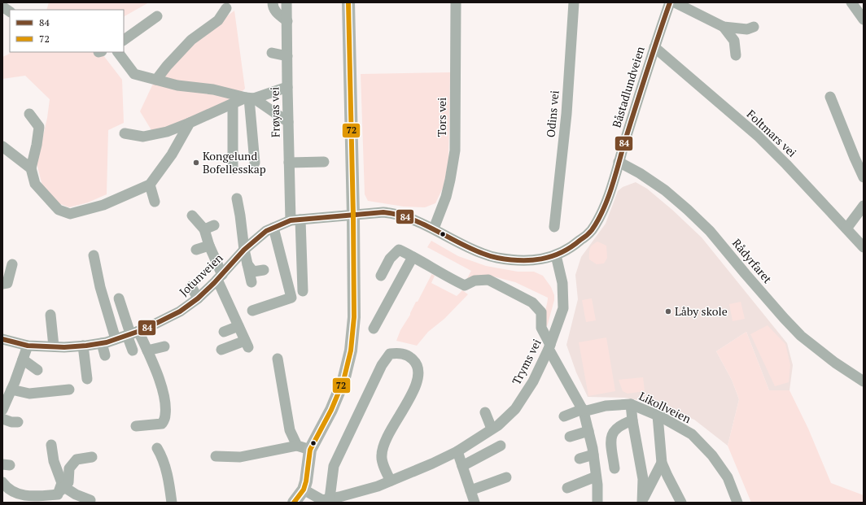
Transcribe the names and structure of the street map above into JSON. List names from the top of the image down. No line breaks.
{"streets":{"street":["Båstadlundveien","Frøyas vei","Odins vei","Tors vei","Foltmars vei","Rådyrfaret","Jotunveien","Tryms vei","Likollveien"]},"crossings":[["Båstadlundveien","Tors vei"],["Båstadlundveien","Foltmars vei"],["Båstadlundveien","Rådyrfaret"],["Båstadlundveien","Jotunveien"],["Båstadlundveien","Tryms vei"],["Frøyas vei","Jotunveien"]],"places":["Kongelund Bofellesskap","Låby skole"],"lines":["transit line 84","transit line 72"],"legend":["84","72"]}
